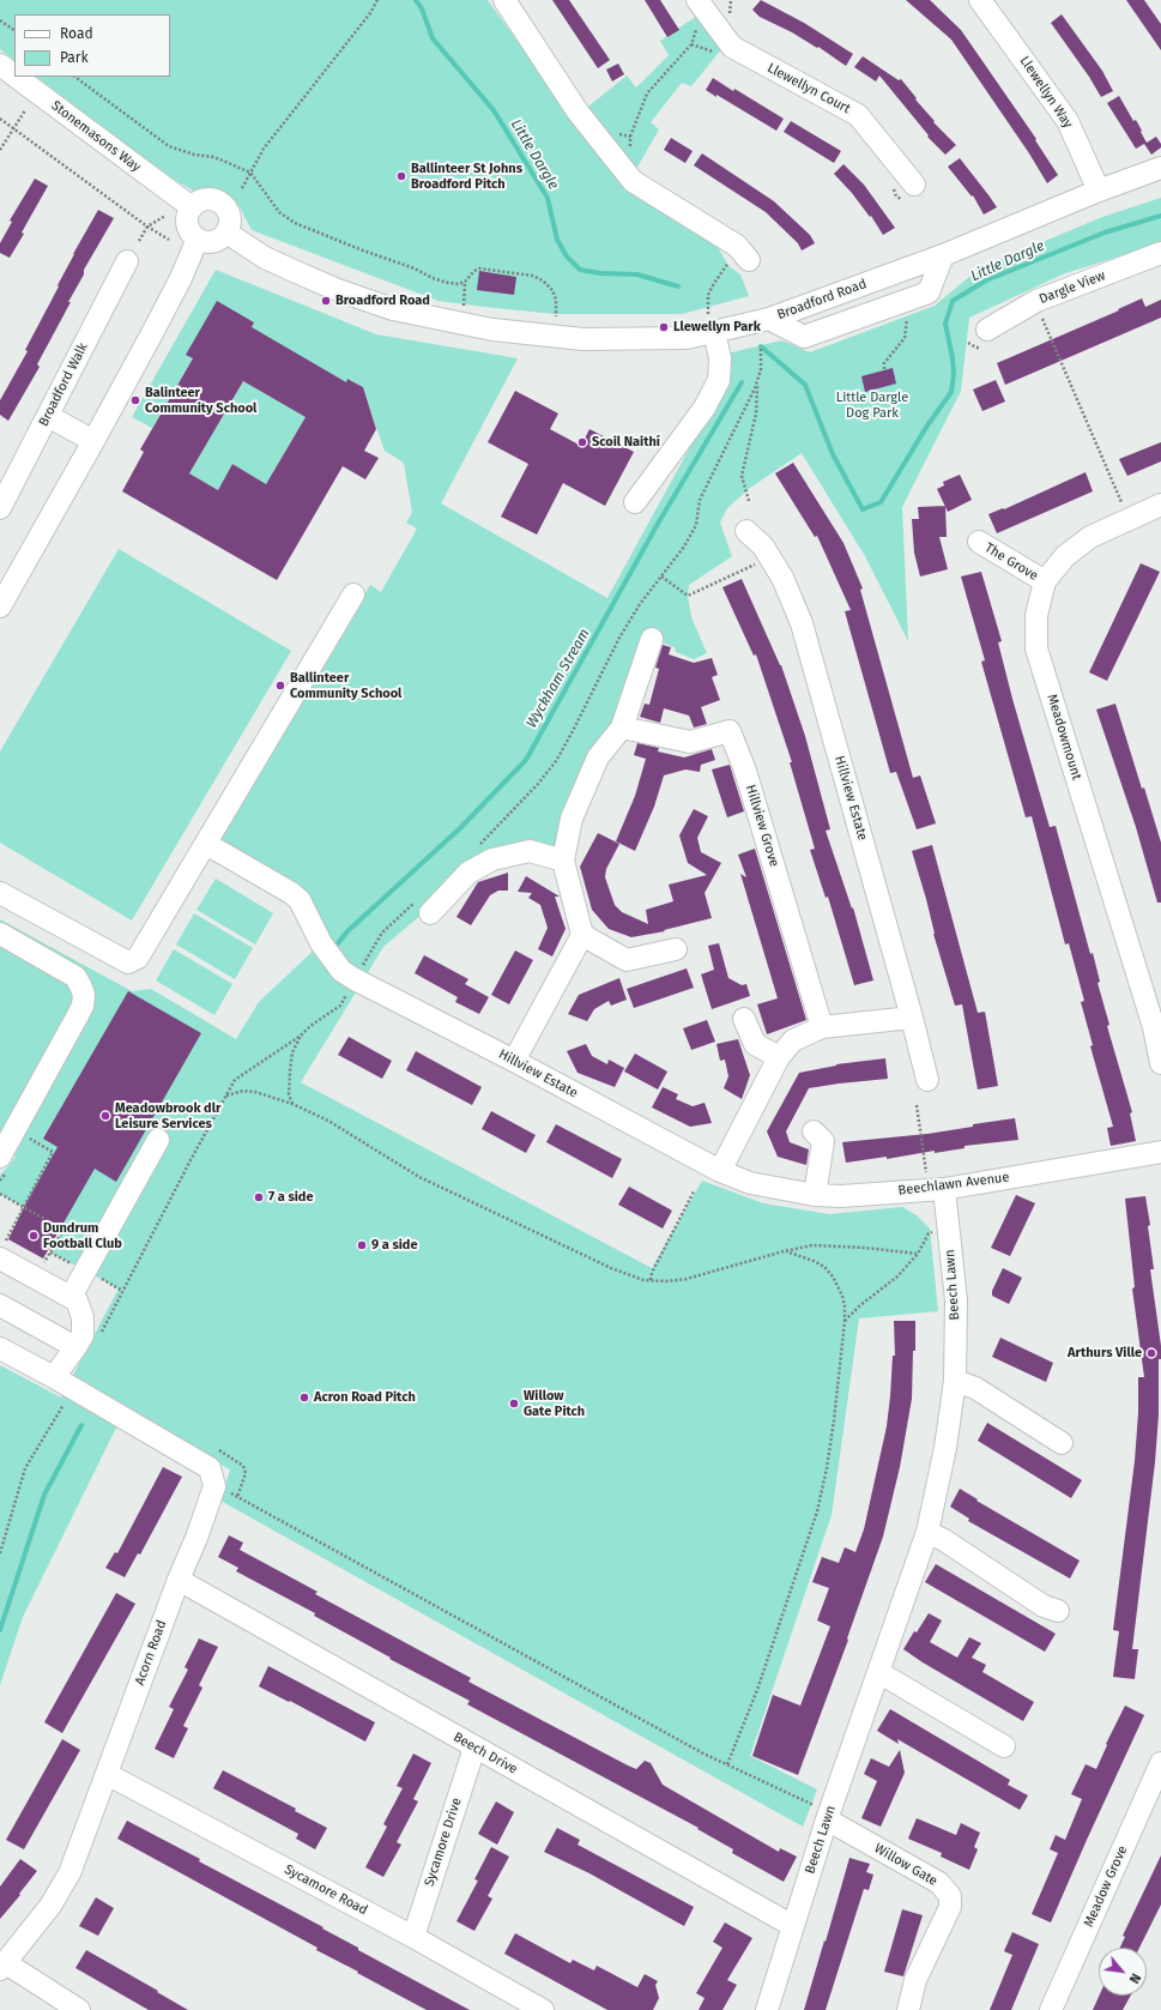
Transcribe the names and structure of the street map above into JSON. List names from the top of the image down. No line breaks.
{"streets":{"street":["Llewellyn Court","Llewellyn Way","Stonemasons Way","Dargle View","Broadford Road","Broadford Walk","The Grove","Meadowmount","Hillview Estate","Hillview Grove","Beechlawn Avenue","Beech Lawn","Acorn Road","Beech Drive","Sycamore Drive","Willow Gate","Meadow Grove","Sycamore Road"]},"crossings":[["Llewellyn Way","Broadford Road"],["Stonemasons Way","Broadford Road"],["The Grove","Meadowmount"],["Hillview Estate","Beechlawn Avenue"],["Beechlawn Avenue","Beech Lawn"],["Beech Lawn","Beech Drive"],["Beech Lawn","Willow Gate"],["Acorn Road","Beech Drive"],["Acorn Road","Sycamore Road"],["Beech Drive","Sycamore Drive"],["Sycamore Drive","Sycamore Road"]],"water":["Little Dargle","Wyckham Stream"],"parks":["Little Dargle Dog Park"],"places":["Ballinteer St Johns Broadford Pitch","Broadford Road","Llewellyn Park","Balinteer Community School","Scoil Naithí","Ballinteer Community School","Meadowbrook dlr Leisure Services","7 a side","Dundrum Football Club","9 a side","Arthurs Ville","Acron Road Pitch","Willow Gate Pitch"],"legend":["Road","Park"],"north":"bottom right"}
